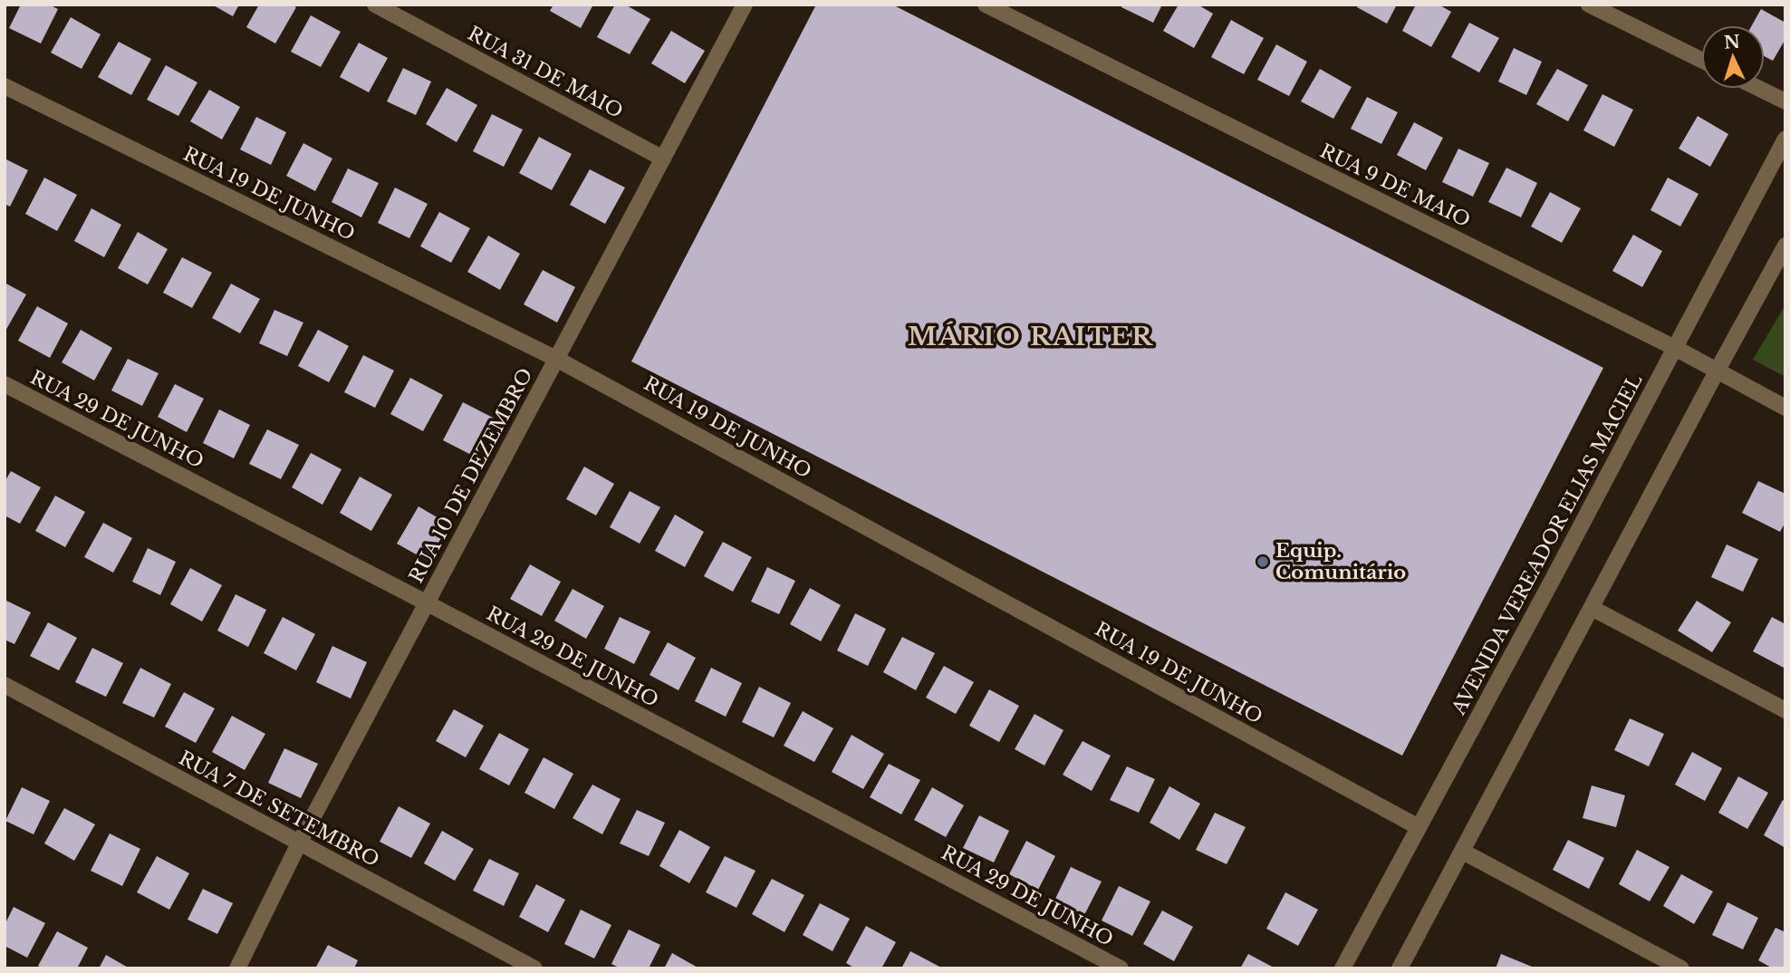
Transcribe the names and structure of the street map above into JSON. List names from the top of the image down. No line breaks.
{"streets":{"street":["RUA 31 DE MAIO","RUA 9 DE MAIO","RUA 19 DE JUNHO","RUA 29 DE JUNHO","RUA 10 DE DEZEMBRO","AVENIDA VEREADOR ELIAS MACIEL","RUA 7 DE SETEMBRO"]},"crossings":[["RUA 31 DE MAIO","RUA 10 DE DEZEMBRO"],["RUA 9 DE MAIO","AVENIDA VEREADOR ELIAS MACIEL"],["RUA 19 DE JUNHO","RUA 10 DE DEZEMBRO"],["RUA 19 DE JUNHO","AVENIDA VEREADOR ELIAS MACIEL"],["RUA 29 DE JUNHO","RUA 10 DE DEZEMBRO"],["RUA 10 DE DEZEMBRO","RUA 7 DE SETEMBRO"]],"districts":["MÁRIO RAITER"],"places":["Equip. Comunitário"],"north":"top"}
